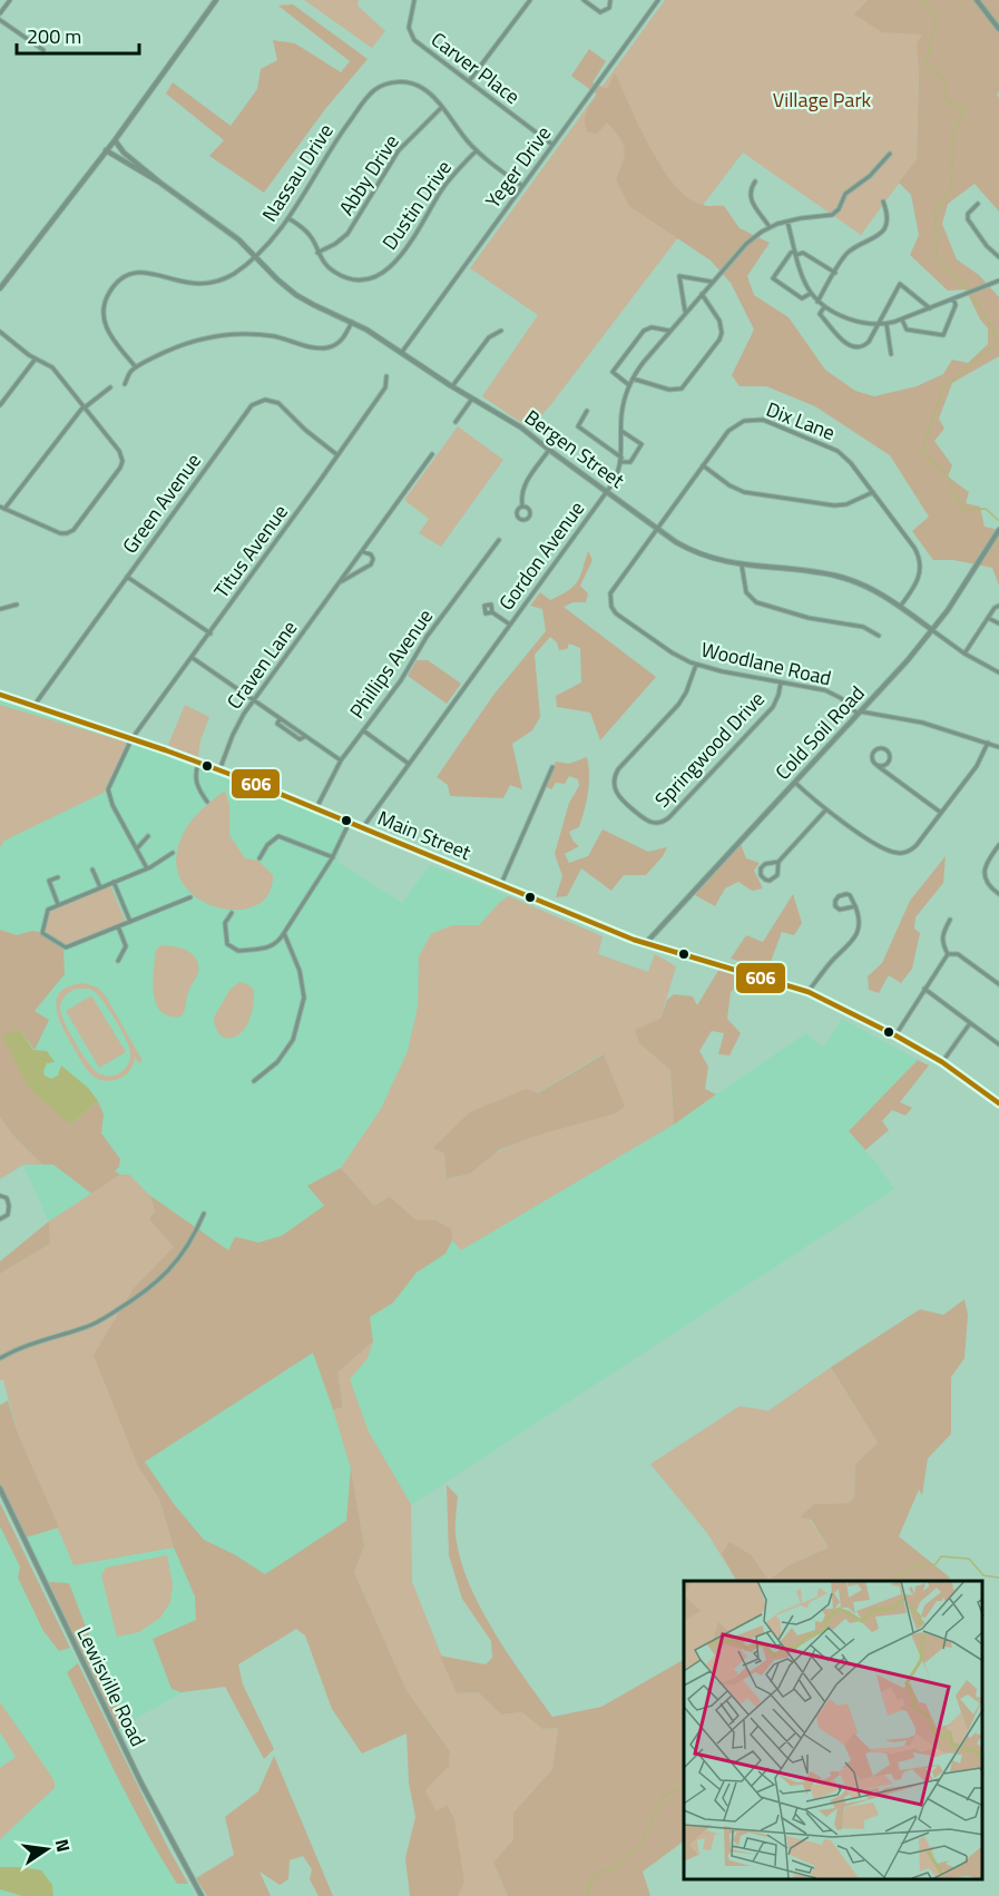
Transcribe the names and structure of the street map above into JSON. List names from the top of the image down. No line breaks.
{"streets":{"highway":["Main Street"],"street":["Carver Place","Yeger Drive","Nassau Drive","Abby Drive","Dustin Drive","Dix Lane","Bergen Street","Green Avenue","Titus Avenue","Gordon Avenue","Phillips Avenue","Woodlane Road","Craven Lane","Cold Soil Road","Springwood Drive","Lewisville Road"]},"crossings":[["Carver Place","Yeger Drive"],["Yeger Drive","Nassau Drive"],["Yeger Drive","Bergen Street"],["Nassau Drive","Abby Drive"],["Nassau Drive","Dustin Drive"],["Nassau Drive","Bergen Street"],["Abby Drive","Dustin Drive"],["Dix Lane","Bergen Street"],["Dix Lane","Woodlane Road"],["Bergen Street","Gordon Avenue"],["Bergen Street","Woodlane Road"],["Bergen Street","Cold Soil Road"],["Green Avenue","Titus Avenue"],["Green Avenue","Main Street"],["Titus Avenue","Main Street"],["Gordon Avenue","Main Street"],["Phillips Avenue","Main Street"],["Woodlane Road","Cold Soil Road"],["Woodlane Road","Springwood Drive"],["Craven Lane","Main Street"],["Cold Soil Road","Main Street"]],"parks":["Village Park"],"lines":["transit line 606"],"scale_bar":"200 m","north":"right"}
